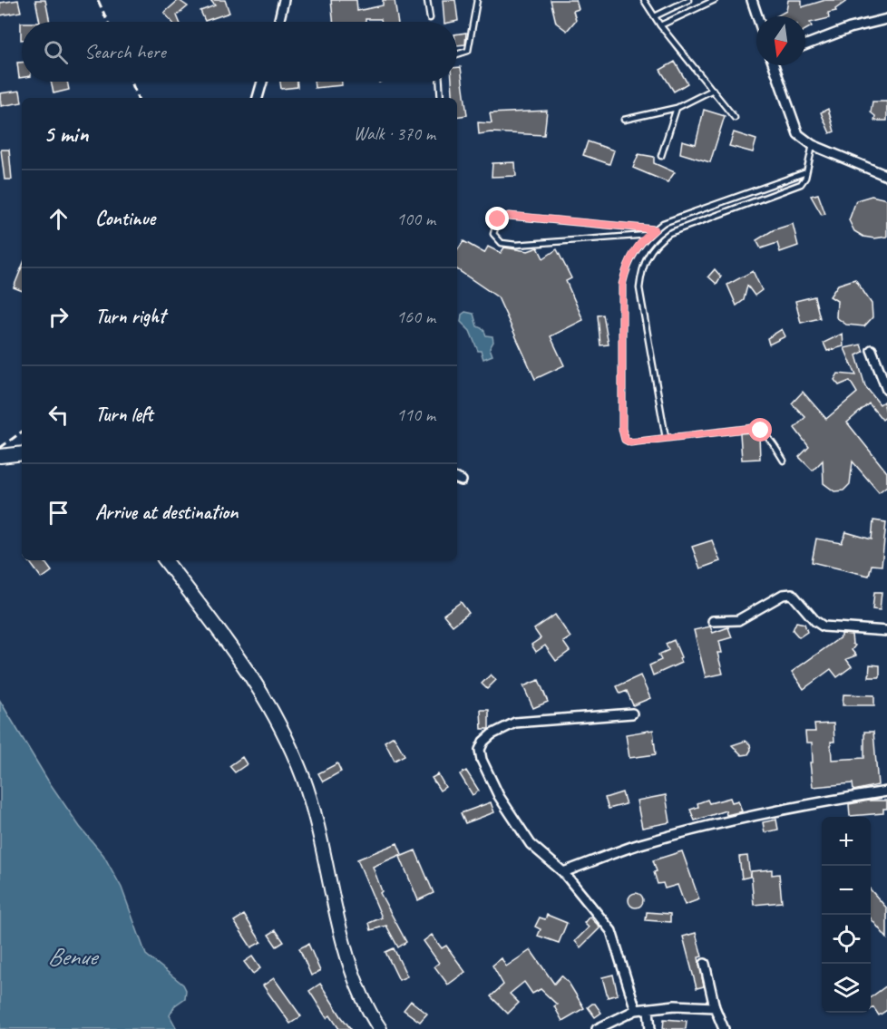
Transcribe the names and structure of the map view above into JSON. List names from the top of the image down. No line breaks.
{"water":["Benue"],"north":"bottom","page":{"search":"Search here","heading":["5 min","Walk · 370 m"],"list":[["Continue","100 m"],["Turn right","160 m"],["Turn left","110 m"],"Arrive at destination"],"map_buttons":["+","−"]}}
